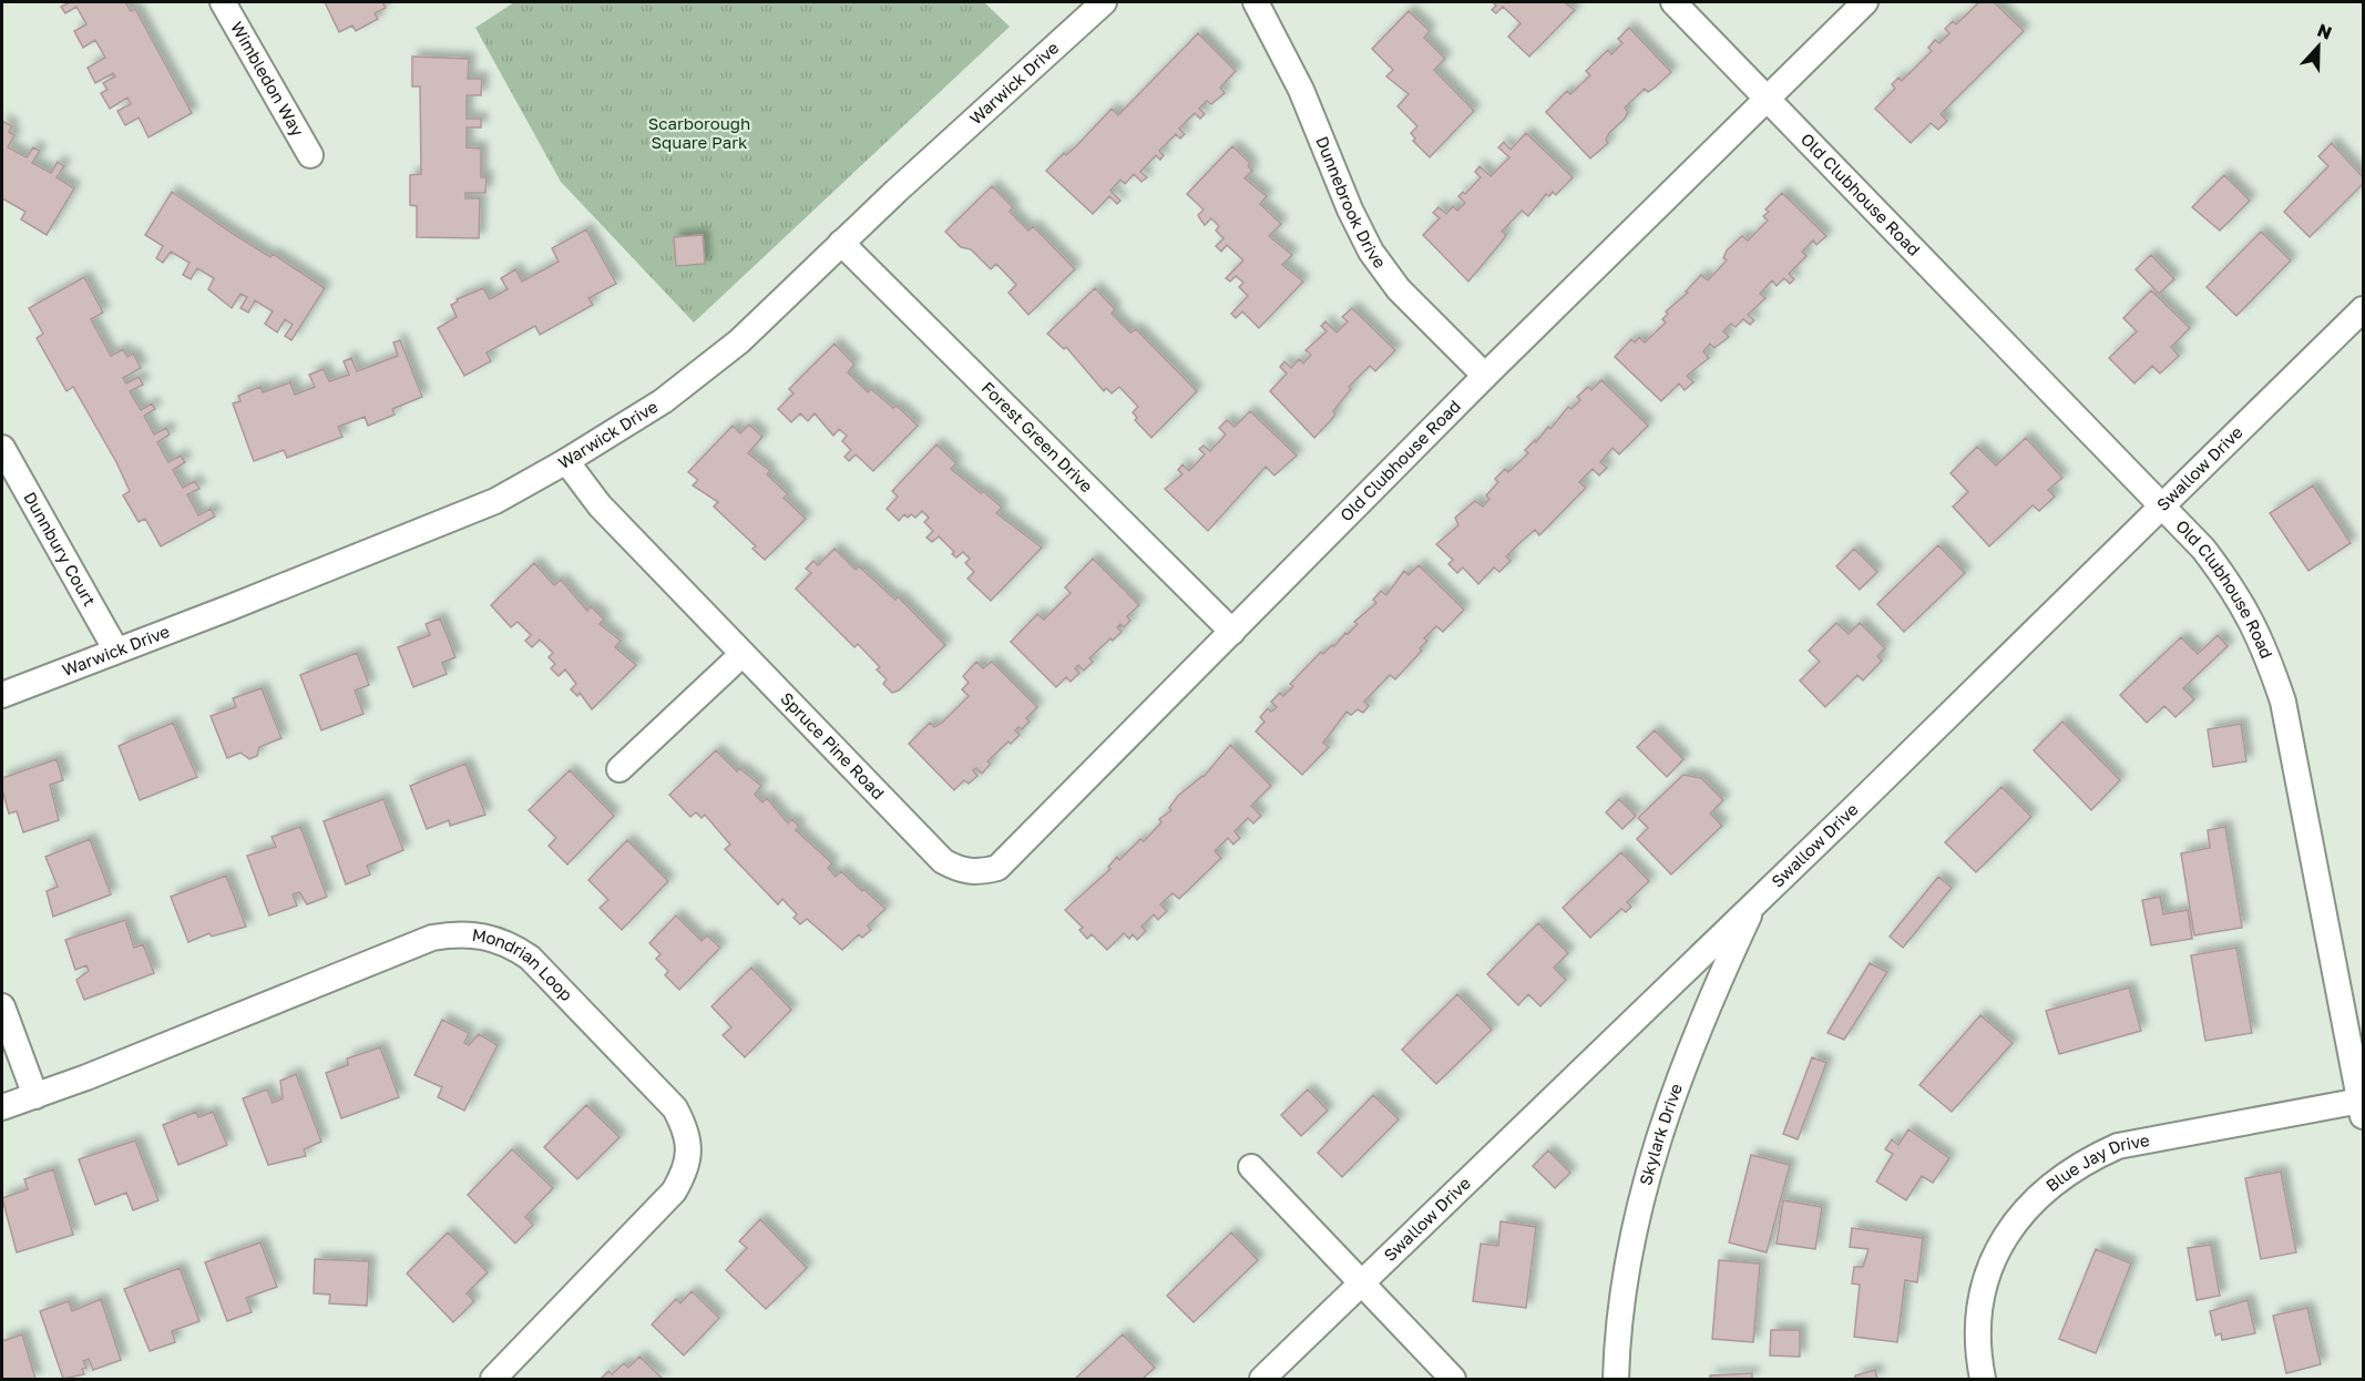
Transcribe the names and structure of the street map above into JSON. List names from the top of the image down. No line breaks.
{"streets":{"street":["Wimbledon Way","Warwick Drive","Old Clubhouse Road","Dunnebrook Drive","Forest Green Drive","Swallow Drive","Dunnbury Court","Spruce Pine Road","Mondrian Loop","Skylark Drive","Blue Jay Drive"]},"crossings":[["Warwick Drive","Forest Green Drive"],["Warwick Drive","Dunnbury Court"],["Warwick Drive","Spruce Pine Road"],["Old Clubhouse Road","Dunnebrook Drive"],["Old Clubhouse Road","Forest Green Drive"],["Old Clubhouse Road","Swallow Drive"],["Old Clubhouse Road","Spruce Pine Road"],["Old Clubhouse Road","Blue Jay Drive"],["Swallow Drive","Skylark Drive"]],"parks":["Scarborough Square Park"],"north":"top"}
